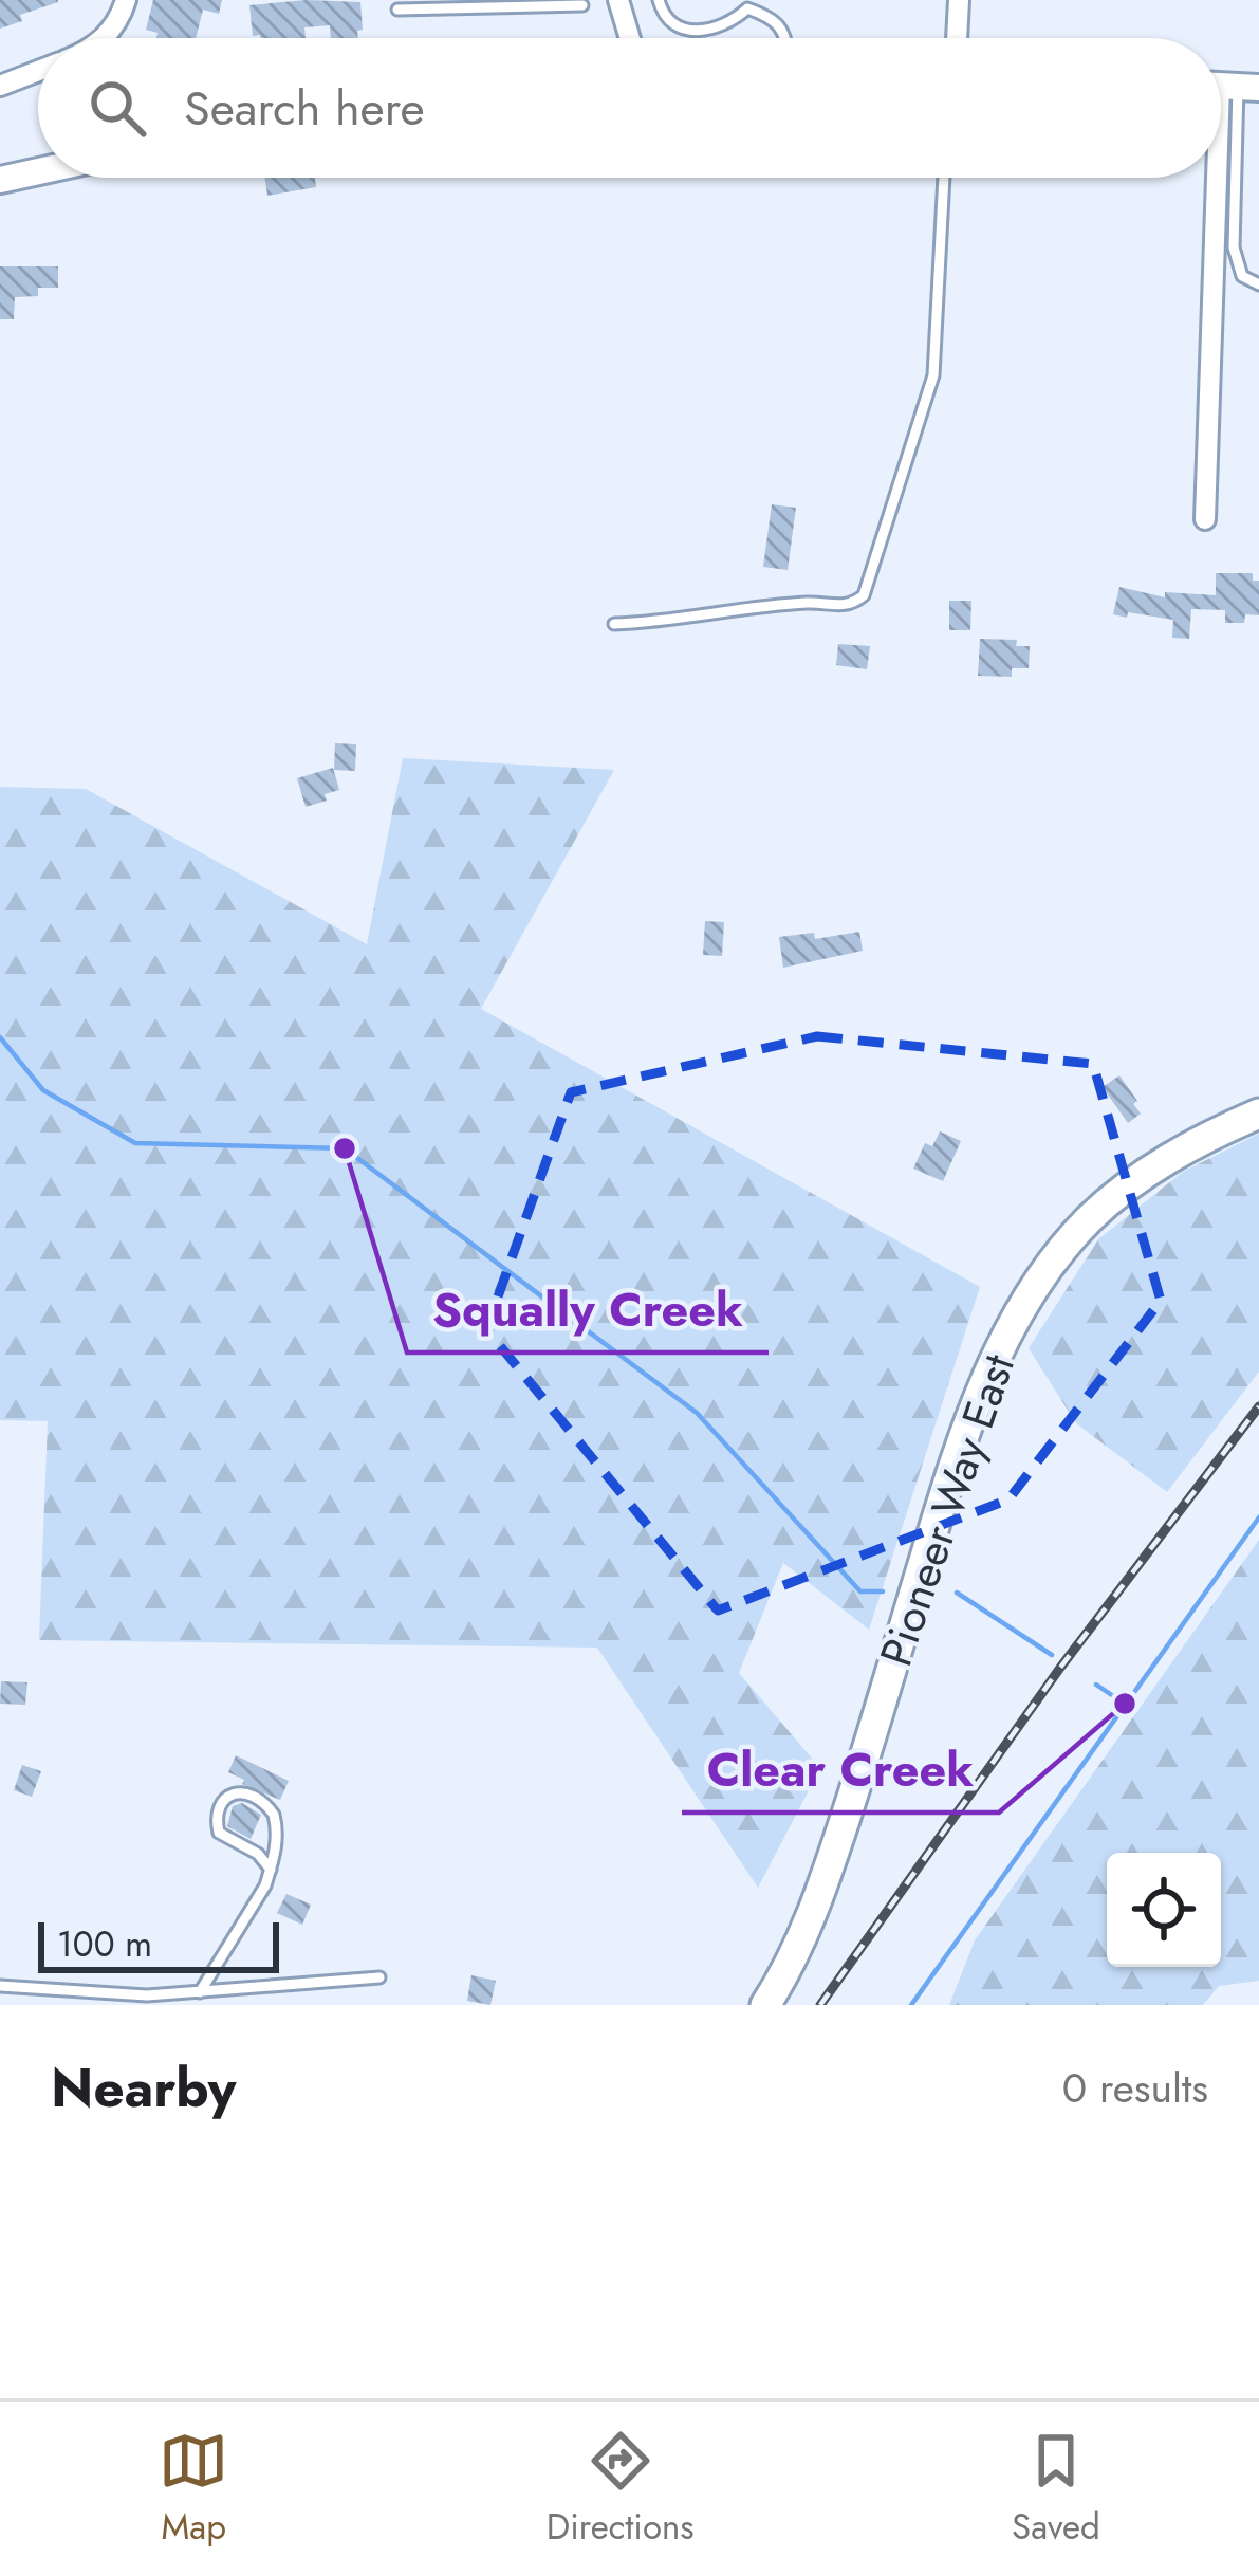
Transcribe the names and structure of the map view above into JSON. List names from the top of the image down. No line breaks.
{"streets":{"main road":["Pioneer Way East"]},"places":["Squally Creek","Clear Creek"],"scale_bar":"100 m","page":{"search":"Search here","scale":"100 m","heading":["Nearby","0 results"],"nav":["Map","Directions","Saved"]}}
